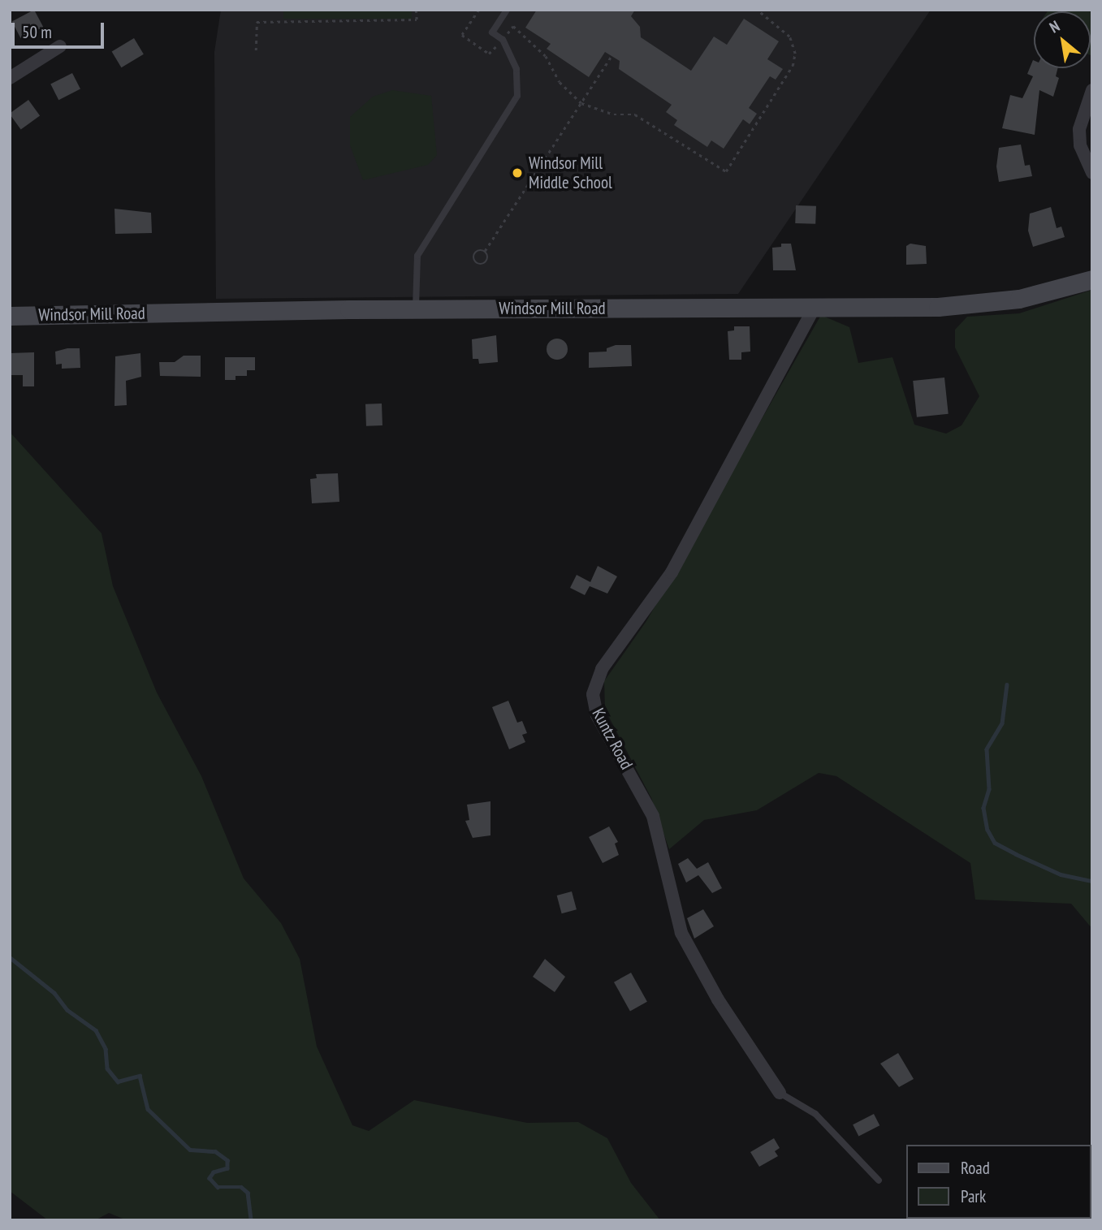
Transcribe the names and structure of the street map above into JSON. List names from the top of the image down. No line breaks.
{"streets":{"main road":["Windsor Mill Road"],"street":["Kuntz Road"]},"crossings":[["Windsor Mill Road","Kuntz Road"]],"places":["Windsor Mill Middle School"],"legend":["Road","Park"],"scale_bar":"50 m","north":"top left"}
